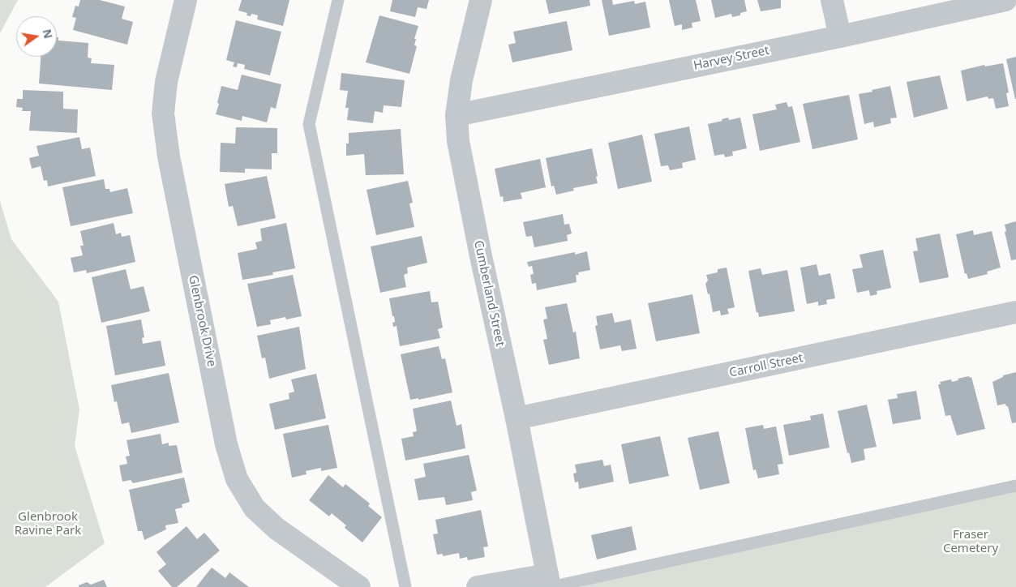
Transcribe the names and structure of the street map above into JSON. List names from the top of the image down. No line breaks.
{"streets":{"street":["Harvey Street","Cumberland Street","Glenbrook Drive","Carroll Street"]},"crossings":[["Harvey Street","Cumberland Street"],["Cumberland Street","Carroll Street"]],"parks":["Glenbrook Ravine Park","Fraser Cemetery"],"north":"right"}
